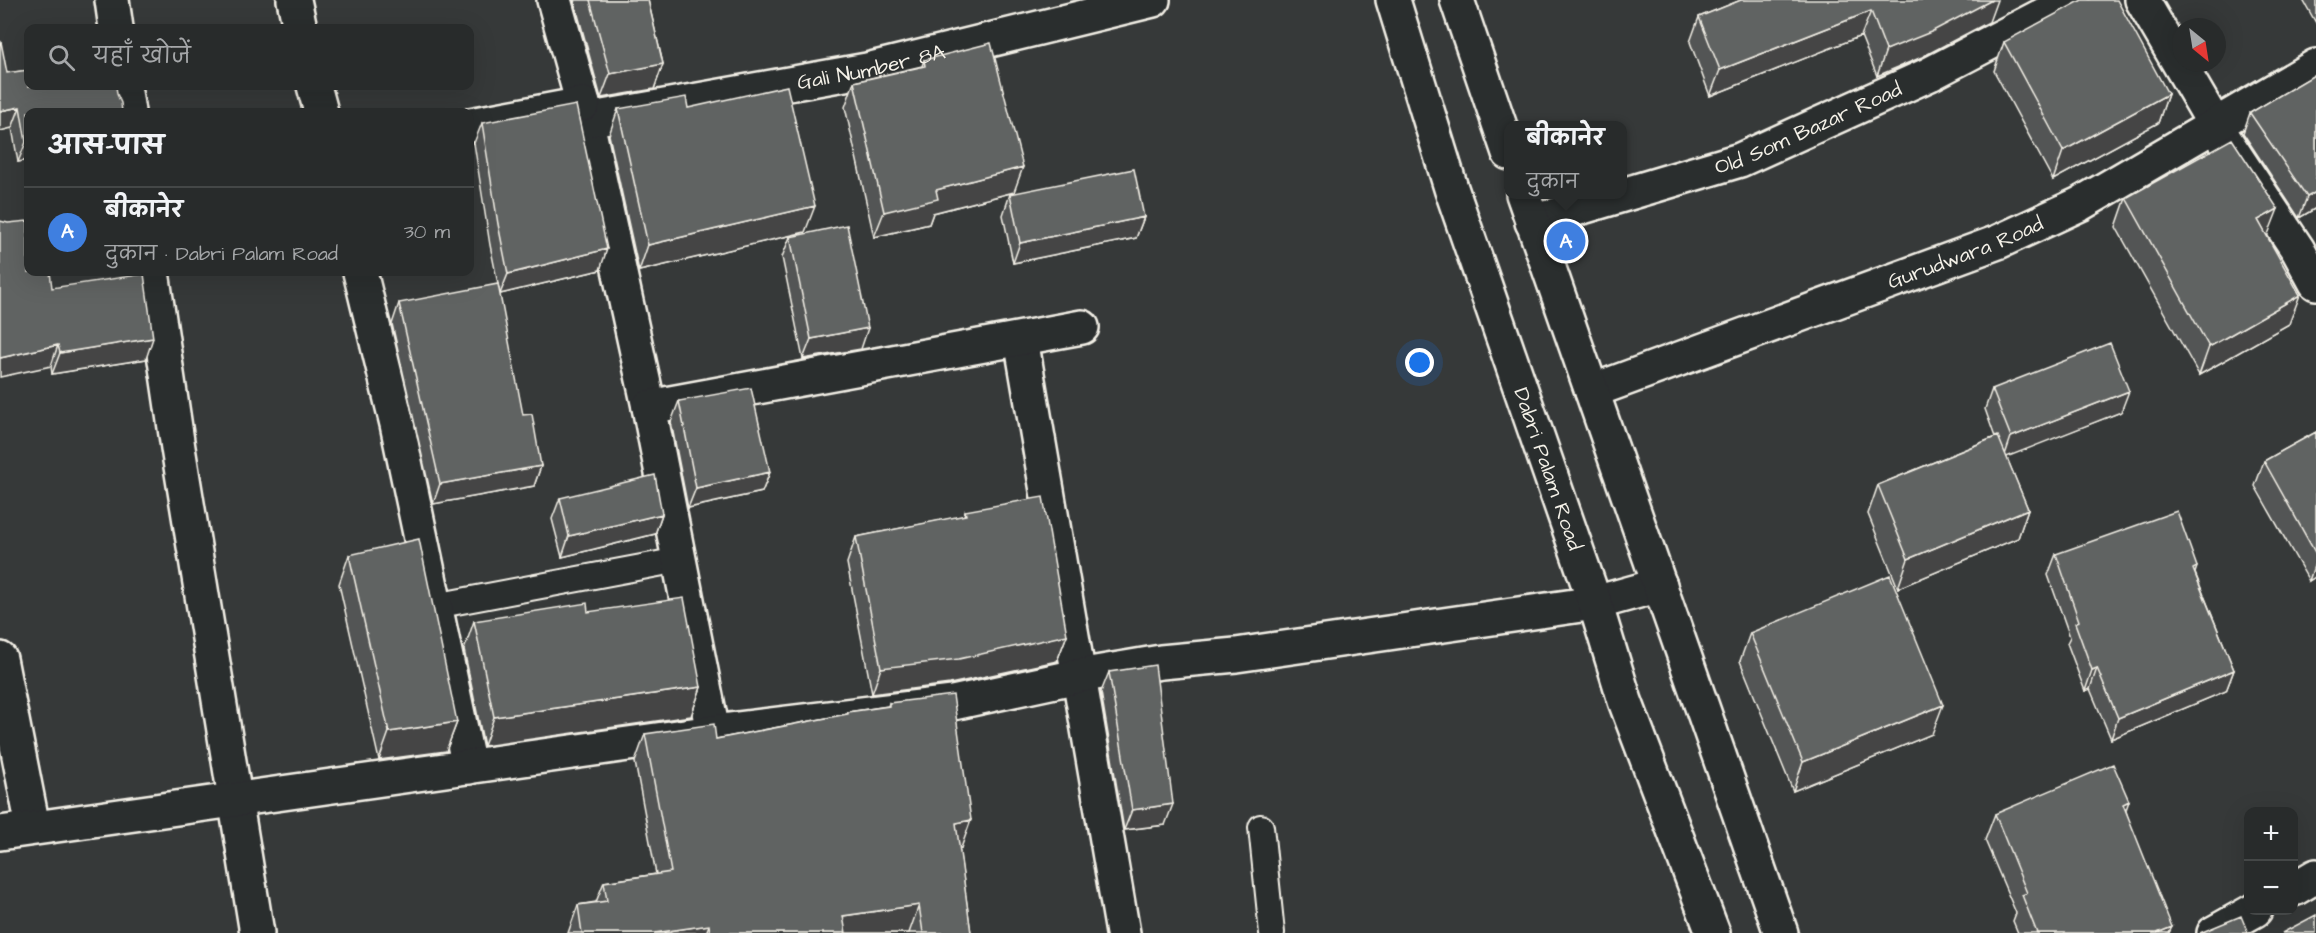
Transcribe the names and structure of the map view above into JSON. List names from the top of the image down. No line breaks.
{"streets":{"street":["Gali Number 8A","Old Som Bazar Road","Gurudwara Road","Dabri Palam Road"]},"north":"bottom right","page":{"search":"यहाँ खोजें","heading":"आस-पास","popup":["बीकानेर","दुकान"],"list":[{"mark":"A","name":"बीकानेर","note":"दुकान · Dabri Palam Road","value":"30 m"}],"pins":"A","map_buttons":["+","−"]}}
